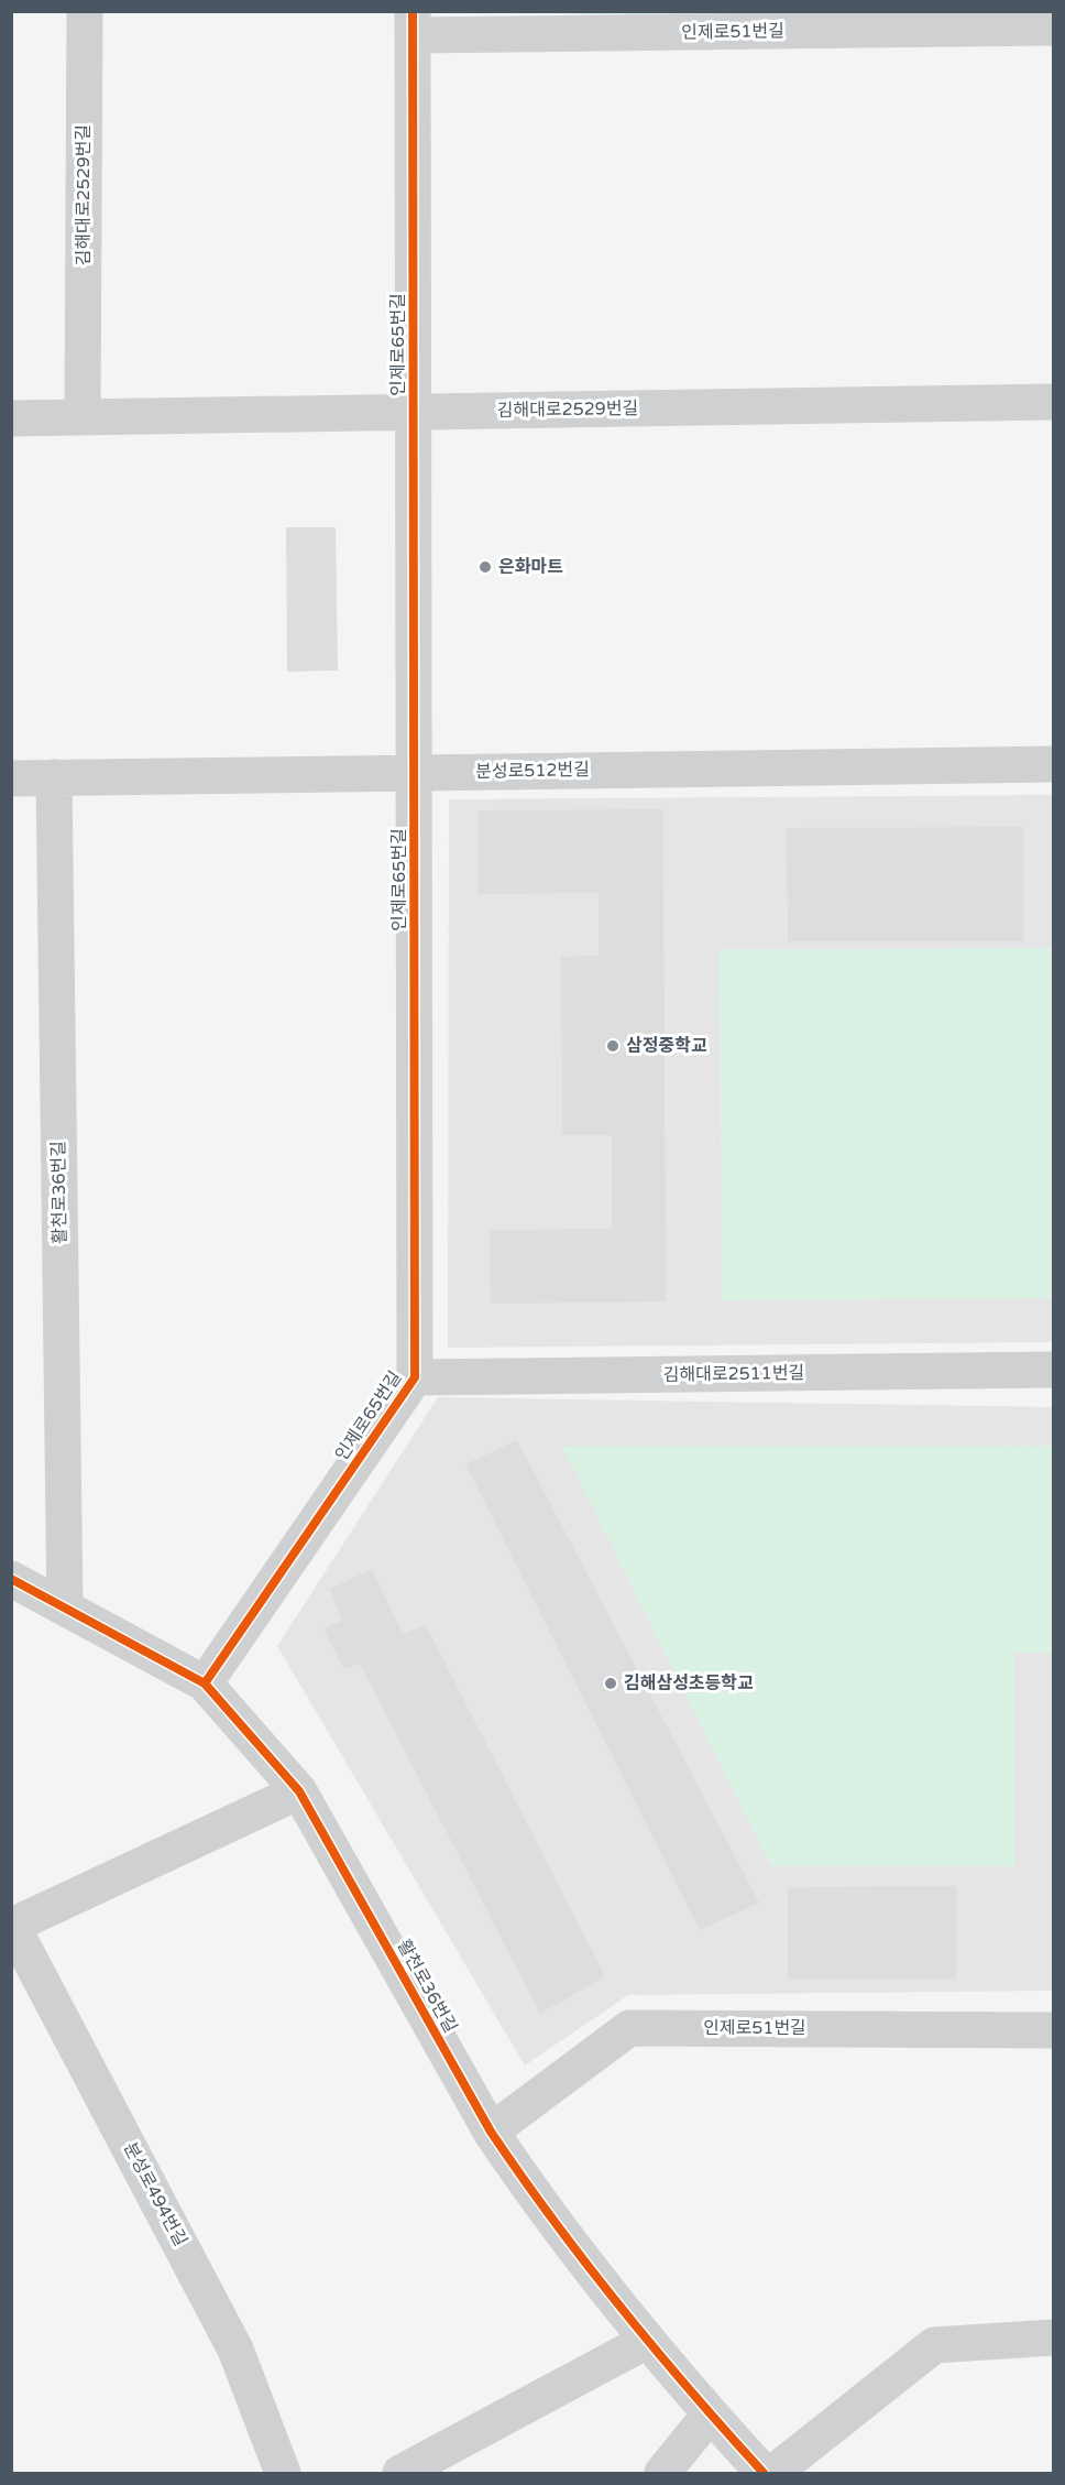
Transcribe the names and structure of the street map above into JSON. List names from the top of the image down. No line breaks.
{"streets":{"street":["인제로51번길","김해대로2529번길","인제로65번길","분성로512번길","활천로36번길","김해대로2511번길","분성로494번길"]},"crossings":[["인제로51번길","인제로65번길"],["인제로51번길","활천로36번길"],["김해대로2529번길","인제로65번길"],["인제로65번길","분성로512번길"],["인제로65번길","활천로36번길"],["인제로65번길","김해대로2511번길"],["분성로512번길","활천로36번길"]],"places":["은화마트","삼정중학교","김해삼성초등학교"]}
